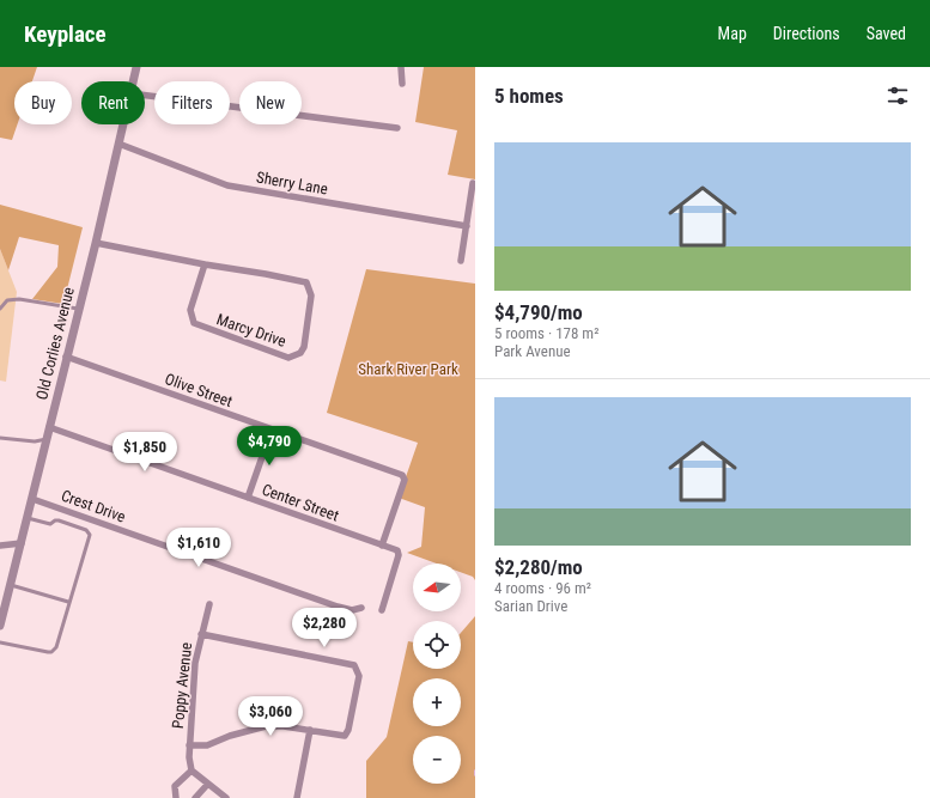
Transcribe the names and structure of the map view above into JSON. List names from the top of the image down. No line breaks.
{"streets":{"street":["Sherry Lane","Marcy Drive","Old Corlies Avenue","Olive Street","Center Street","Crest Drive","Poppy Avenue"]},"crossings":[["Sherry Lane","Old Corlies Avenue"],["Marcy Drive","Old Corlies Avenue"],["Old Corlies Avenue","Olive Street"],["Old Corlies Avenue","Center Street"],["Old Corlies Avenue","Crest Drive"],["Olive Street","Center Street"]],"parks":["Shark River Park"],"north":"left","page":{"header":"Keyplace","nav":["Map","Directions","Saved"],"heading":"5 homes","chip":["Buy","Rent","Filters","New"],"list":[{"name":"$4,790/mo","note":"5 rooms · 178 m² · Park Avenue"},{"name":"$2,280/mo","note":"4 rooms · 96 m² · Sarian Drive"}],"price":["$4,790","$1,850","$1,610","$2,280","$3,060"],"map_buttons":["+","−"]}}
